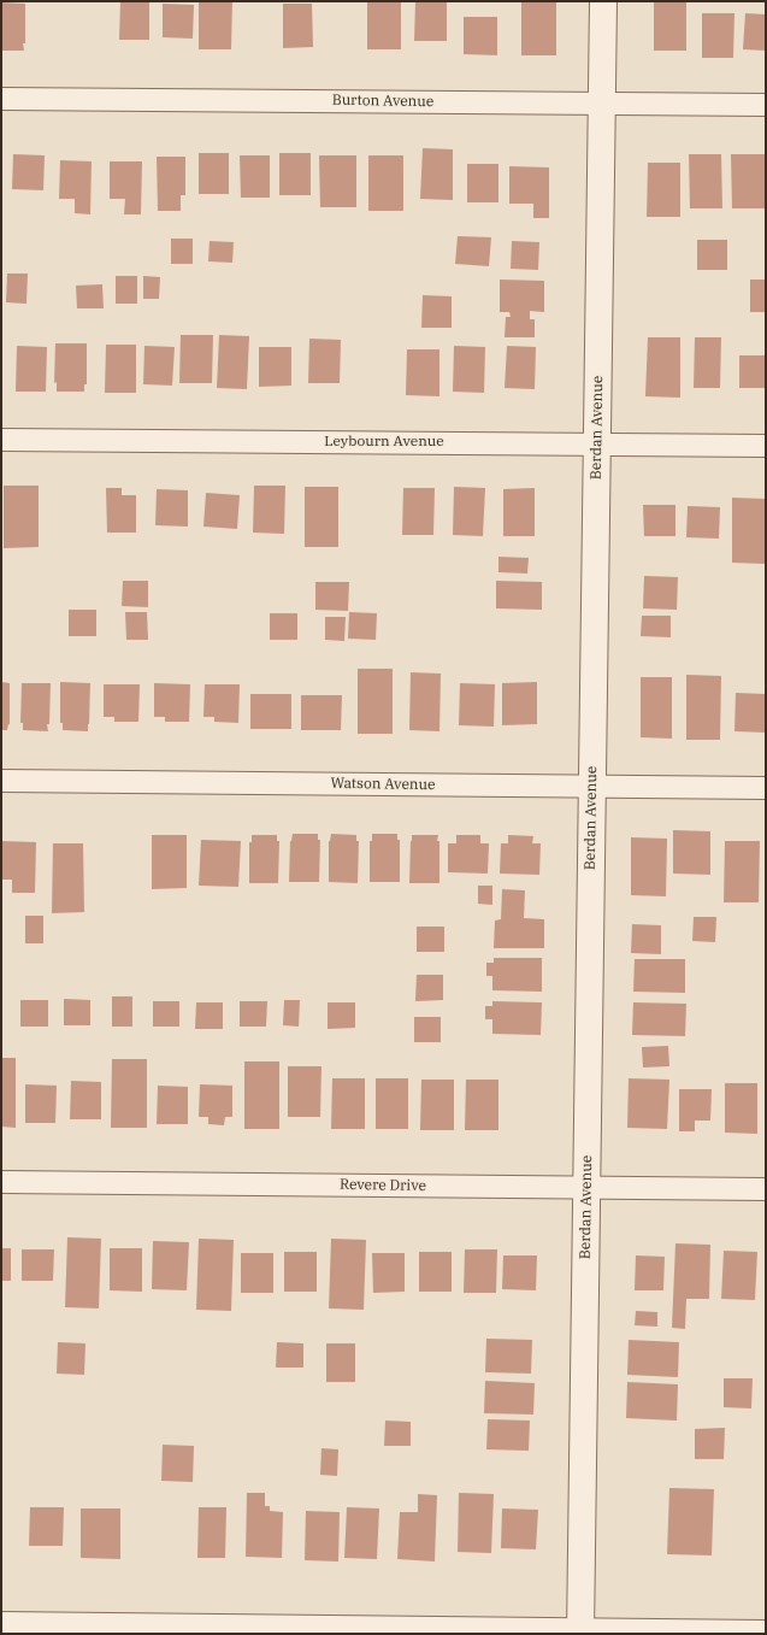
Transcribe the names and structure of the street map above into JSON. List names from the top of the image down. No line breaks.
{"streets":{"street":["Burton Avenue","Berdan Avenue","Leybourn Avenue","Watson Avenue","Revere Drive"]},"crossings":[["Burton Avenue","Berdan Avenue"],["Berdan Avenue","Leybourn Avenue"],["Berdan Avenue","Watson Avenue"],["Berdan Avenue","Revere Drive"]]}
